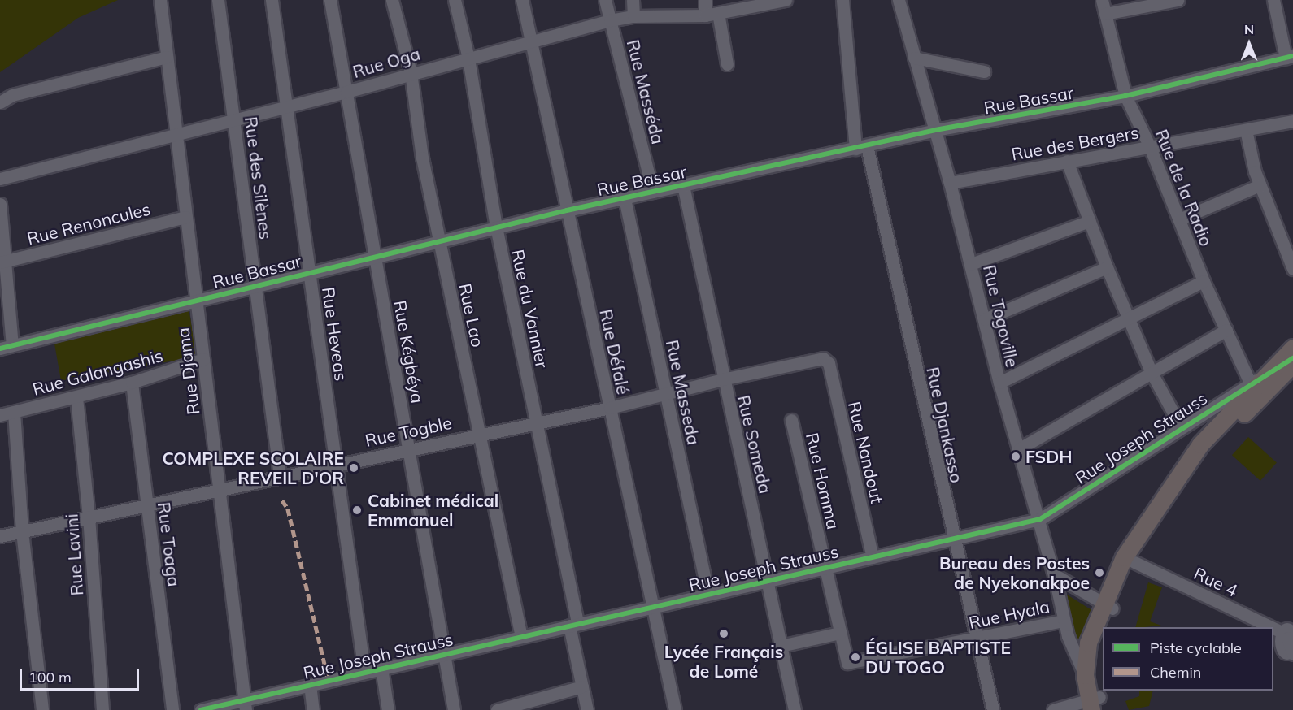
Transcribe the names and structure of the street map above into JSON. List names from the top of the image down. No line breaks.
{"streets":{"street":["Rue Oga","Rue Masséda","Rue Bassar","Rue des Bergers","Rue des Silènes","Rue de la Radio","Rue Renoncules","Rue du Vannier","Rue Lao","Rue Togoville","Rue Heveas","Rue Kégbéya","Rue Défalé","Rue Djama","Rue Galangashis","Rue Masseda","Rue Djankasso","Rue Togble","Rue Joseph Strauss","Rue Someda","Rue Nandout","Rue Homma","Rue Toaga","Rue Lavini","Rue 4","Rue Hyala"]},"crossings":[["Rue Oga","Rue Masséda"],["Rue Oga","Rue des Silènes"],["Rue Oga","Rue du Vannier"],["Rue Oga","Rue Lao"],["Rue Oga","Rue Heveas"],["Rue Oga","Rue Kégbéya"],["Rue Oga","Rue Défalé"],["Rue Oga","Rue Djama"],["Rue Masséda","Rue Bassar"],["Rue Bassar","Rue des Silènes"],["Rue Bassar","Rue de la Radio"],["Rue Bassar","Rue du Vannier"],["Rue Bassar","Rue Lao"],["Rue Bassar","Rue Togoville"],["Rue Bassar","Rue Heveas"],["Rue Bassar","Rue Kégbéya"],["Rue Bassar","Rue Défalé"],["Rue Bassar","Rue Djama"],["Rue Bassar","Rue Masseda"],["Rue Bassar","Rue Djankasso"],["Rue Bassar","Rue Someda"],["Rue des Bergers","Rue de la Radio"],["Rue des Bergers","Rue Togoville"],["Rue des Silènes","Rue Togble"],["Rue de la Radio","Rue Joseph Strauss"],["Rue Renoncules","Rue Djama"],["Rue du Vannier","Rue Togble"],["Rue du Vannier","Rue Joseph Strauss"],["Rue Lao","Rue Togble"],["Rue Lao","Rue Joseph Strauss"],["Rue Togoville","Rue Joseph Strauss"],["Rue Togoville","Rue Hyala"],["Rue Heveas","Rue Togble"],["Rue Heveas","Rue Joseph Strauss"],["Rue Kégbéya","Rue Togble"],["Rue Kégbéya","Rue Joseph Strauss"],["Rue Défalé","Rue Togble"],["Rue Défalé","Rue Joseph Strauss"],["Rue Djama","Rue Galangashis"],["Rue Djama","Rue Togble"],["Rue Djama","Rue Joseph Strauss"],["Rue Galangashis","Rue Toaga"],["Rue Galangashis","Rue Lavini"],["Rue Masseda","Rue Togble"],["Rue Masseda","Rue Joseph Strauss"],["Rue Djankasso","Rue Joseph Strauss"],["Rue Djankasso","Rue Hyala"],["Rue Togble","Rue Someda"],["Rue Togble","Rue Nandout"],["Rue Togble","Rue Toaga"],["Rue Togble","Rue Lavini"],["Rue Joseph Strauss","Rue Someda"],["Rue Joseph Strauss","Rue Nandout"],["Rue Joseph Strauss","Rue Homma"],["Rue Homma","Rue Hyala"]],"places":["FSDH","COMPLEXE SCOLAIRE REVEIL D'OR","Cabinet médical Emmanuel","Bureau des Postes de Nyekonakpoe","Lycée Français de Lomé","ÉGLISE BAPTISTE DU TOGO"],"legend":["Piste cyclable","Chemin"],"scale_bar":"100 m","north":"top"}
